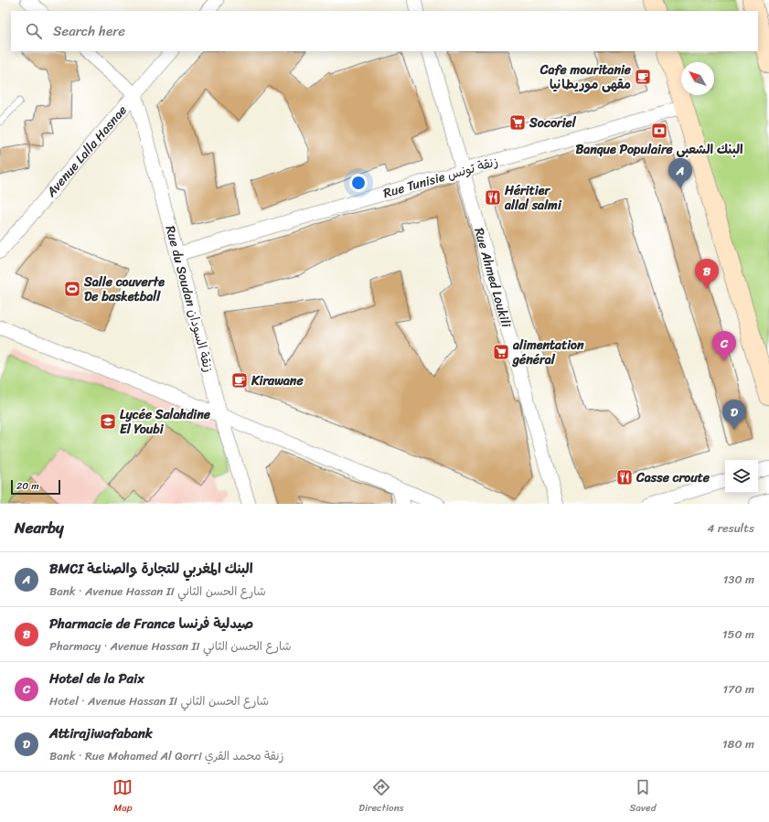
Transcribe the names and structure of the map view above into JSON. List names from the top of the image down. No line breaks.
{"streets":{"street":["Avenue Lalla Hasnae","Rue Tunisie زنقة تونس","Rue Ahmed Loukili","Rue du Soudan زنقة السودان"]},"crossings":[["Avenue Lalla Hasnae","Rue du Soudan زنقة السودان"],["Rue Tunisie زنقة تونس","Rue Ahmed Loukili"],["Rue Tunisie زنقة تونس","Rue du Soudan زنقة السودان"]],"places":{"cafe":["Cafe mouritanie مقهى موريطانيا","Kirawane"],"supermarket":["Socoriel","alimentation général"],"bank":["Banque Populaire البنك الشعبي"],"restaurant":["Héritier allal salmi","Casse croute"],"sports":["Salle couverte De basketball"],"school or university":["Lycée Salahdine El Youbi"]},"scale_bar":"20 m","north":"top left","page":{"search":"Search here","pins":["A","B","C","D"],"scale":"20 m","heading":["Nearby","4 results"],"list":[{"mark":"A","name":"BMCI البنك المغربي للتجارة والصناعة","note":"Bank · Avenue Hassan II شارع الحسن الثاني","value":"130 m"},{"mark":"B","name":"Pharmacie de France صيدلية فرنسا","note":"Pharmacy · Avenue Hassan II شارع الحسن الثاني","value":"150 m"},{"mark":"C","name":"Hotel de la Paix","note":"Hotel · Avenue Hassan II شارع الحسن الثاني","value":"170 m"},{"mark":"D","name":"Attirajiwafabank","note":"Bank · Rue Mohamed Al Qorri زنقة محمد القري","value":"180 m"}],"nav":["Map","Directions","Saved"]}}
